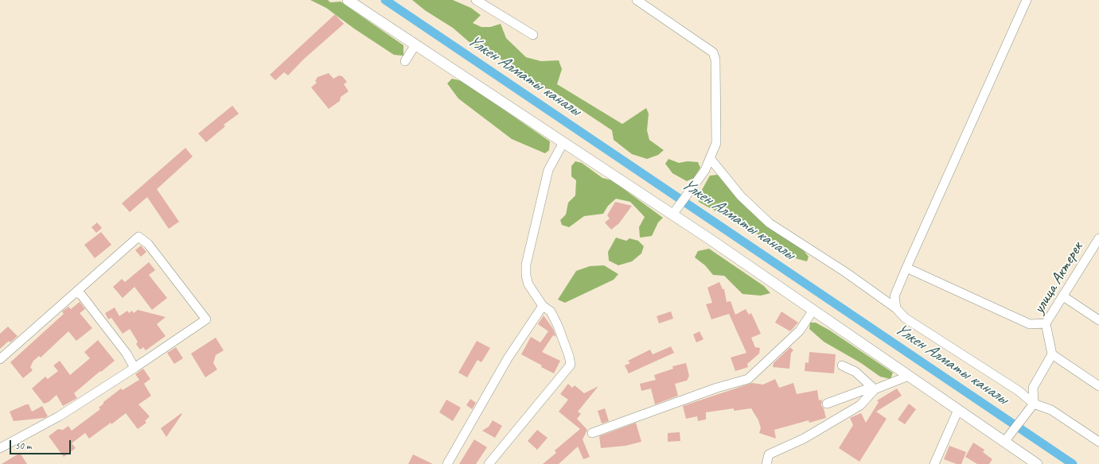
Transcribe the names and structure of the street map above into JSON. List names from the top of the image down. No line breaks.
{"streets":{"street":["улица Актерек"]},"water":["Үлкен Алматы каналы"],"scale_bar":"50 m"}
